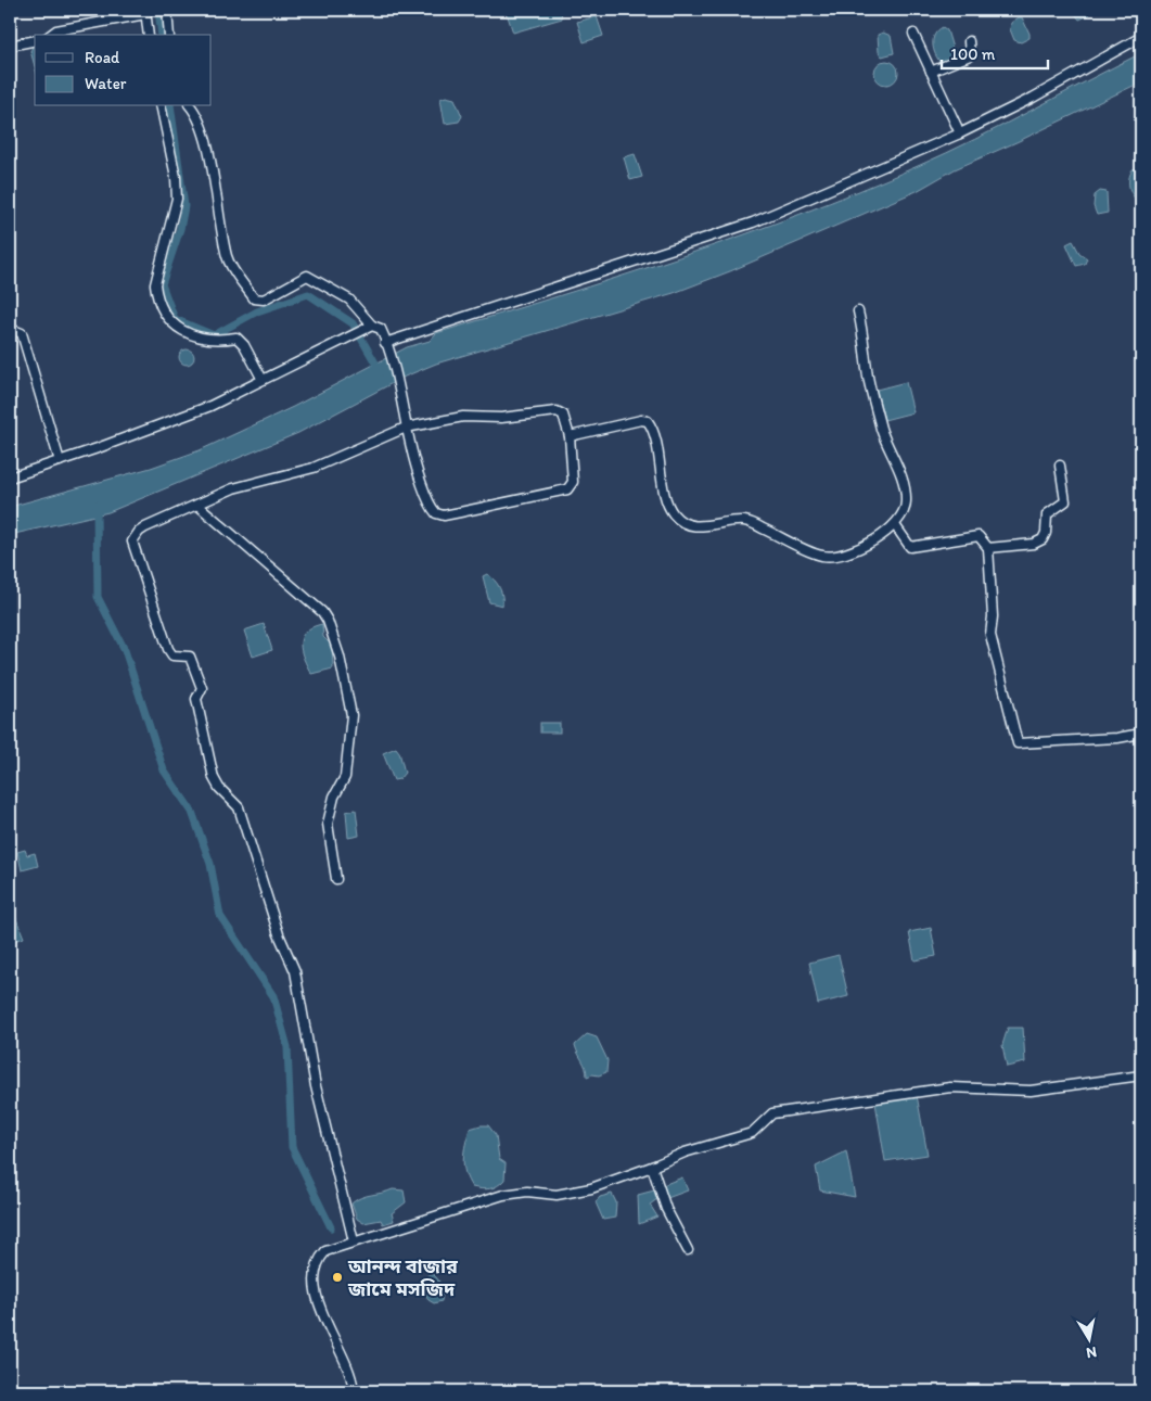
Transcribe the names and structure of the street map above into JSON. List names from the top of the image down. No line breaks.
{"places":["আনন্দ বাজার জামে মসজিদ"],"legend":["Road","Water"],"scale_bar":"100 m","north":"bottom"}
